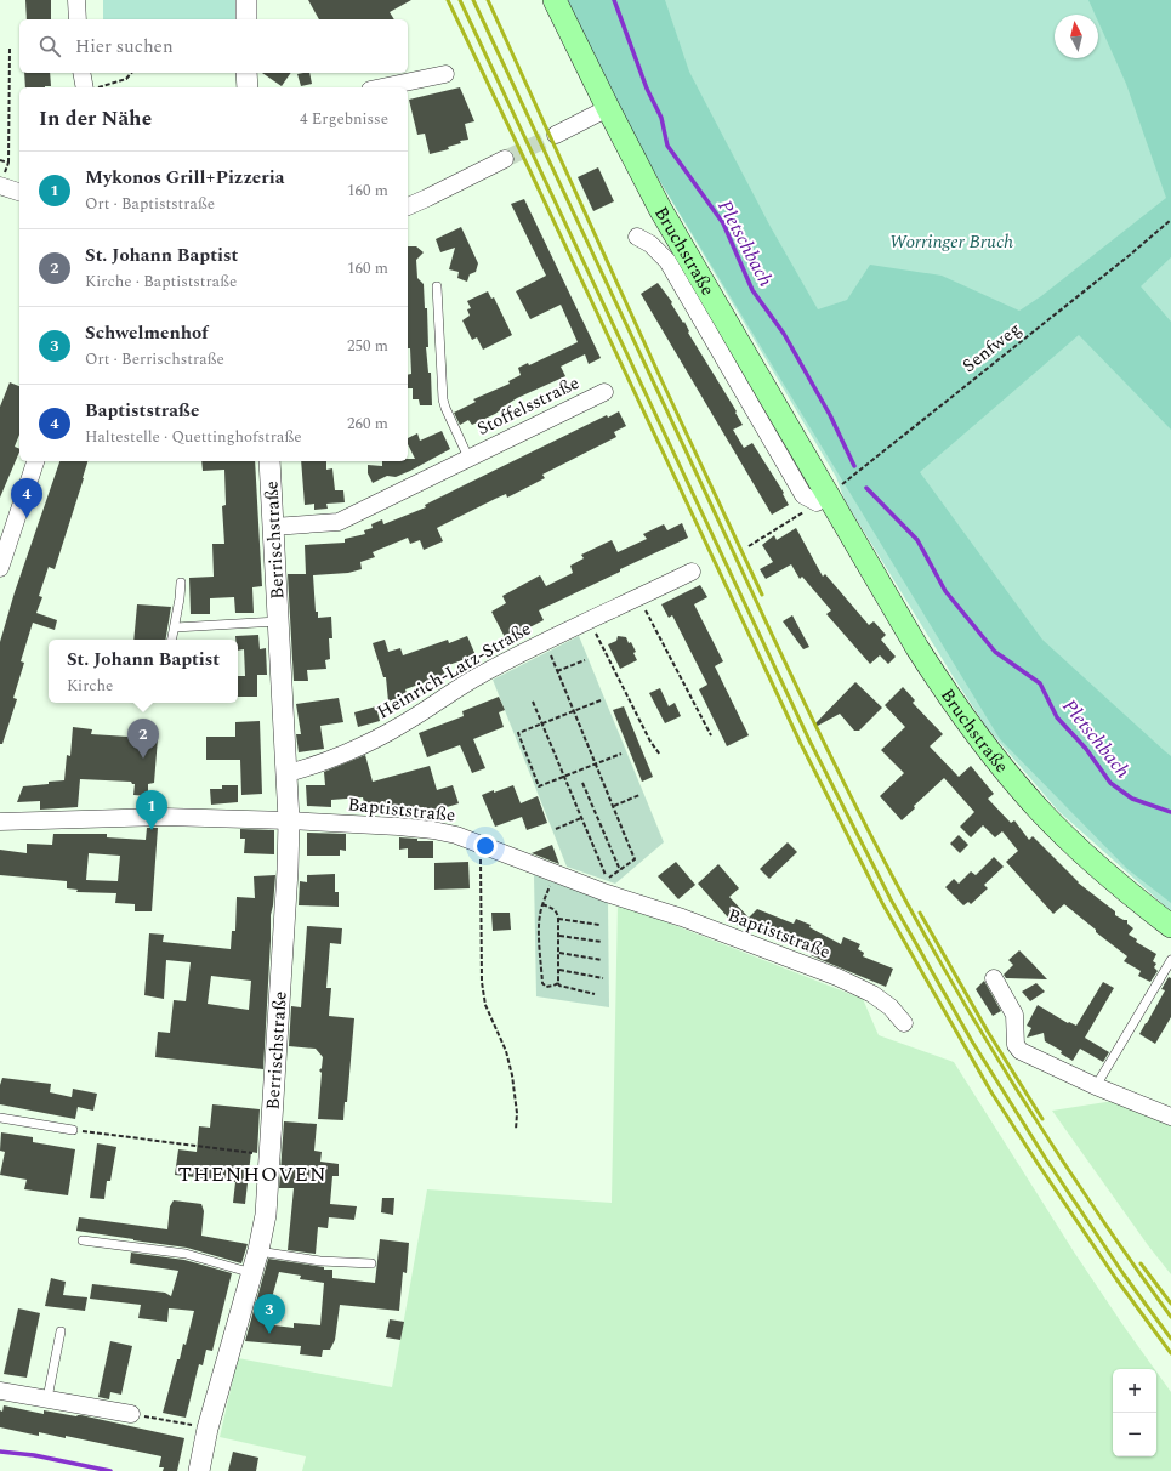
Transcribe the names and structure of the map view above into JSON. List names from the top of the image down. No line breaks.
{"streets":{"main road":["Bruchstraße"],"street":["Stoffelsstraße","Berrischstraße","Heinrich-Latz-Straße","Baptiststraße"],"path":["Senfweg"]},"crossings":[["Bruchstraße","Senfweg"],["Stoffelsstraße","Berrischstraße"],["Berrischstraße","Heinrich-Latz-Straße"],["Berrischstraße","Baptiststraße"]],"districts":["THENHOVEN"],"water":["Pletschbach"],"parks":["Worringer Bruch"],"north":"top","page":{"search":"Hier suchen","heading":["In der Nähe","4 Ergebnisse"],"list":[{"mark":"1","name":"Mykonos Grill+Pizzeria","note":"Ort · Baptiststraße","value":"160 m"},{"mark":"2","name":"St. Johann Baptist","note":"Kirche · Baptiststraße","value":"160 m"},{"mark":"3","name":"Schwelmenhof","note":"Ort · Berrischstraße","value":"250 m"},{"mark":"4","name":"Baptiststraße","note":"Haltestelle · Quettinghofstraße","value":"260 m"}],"pins":["4","2","1","3"],"popup":["St. Johann Baptist","Kirche"],"map_buttons":["+","−"]}}
